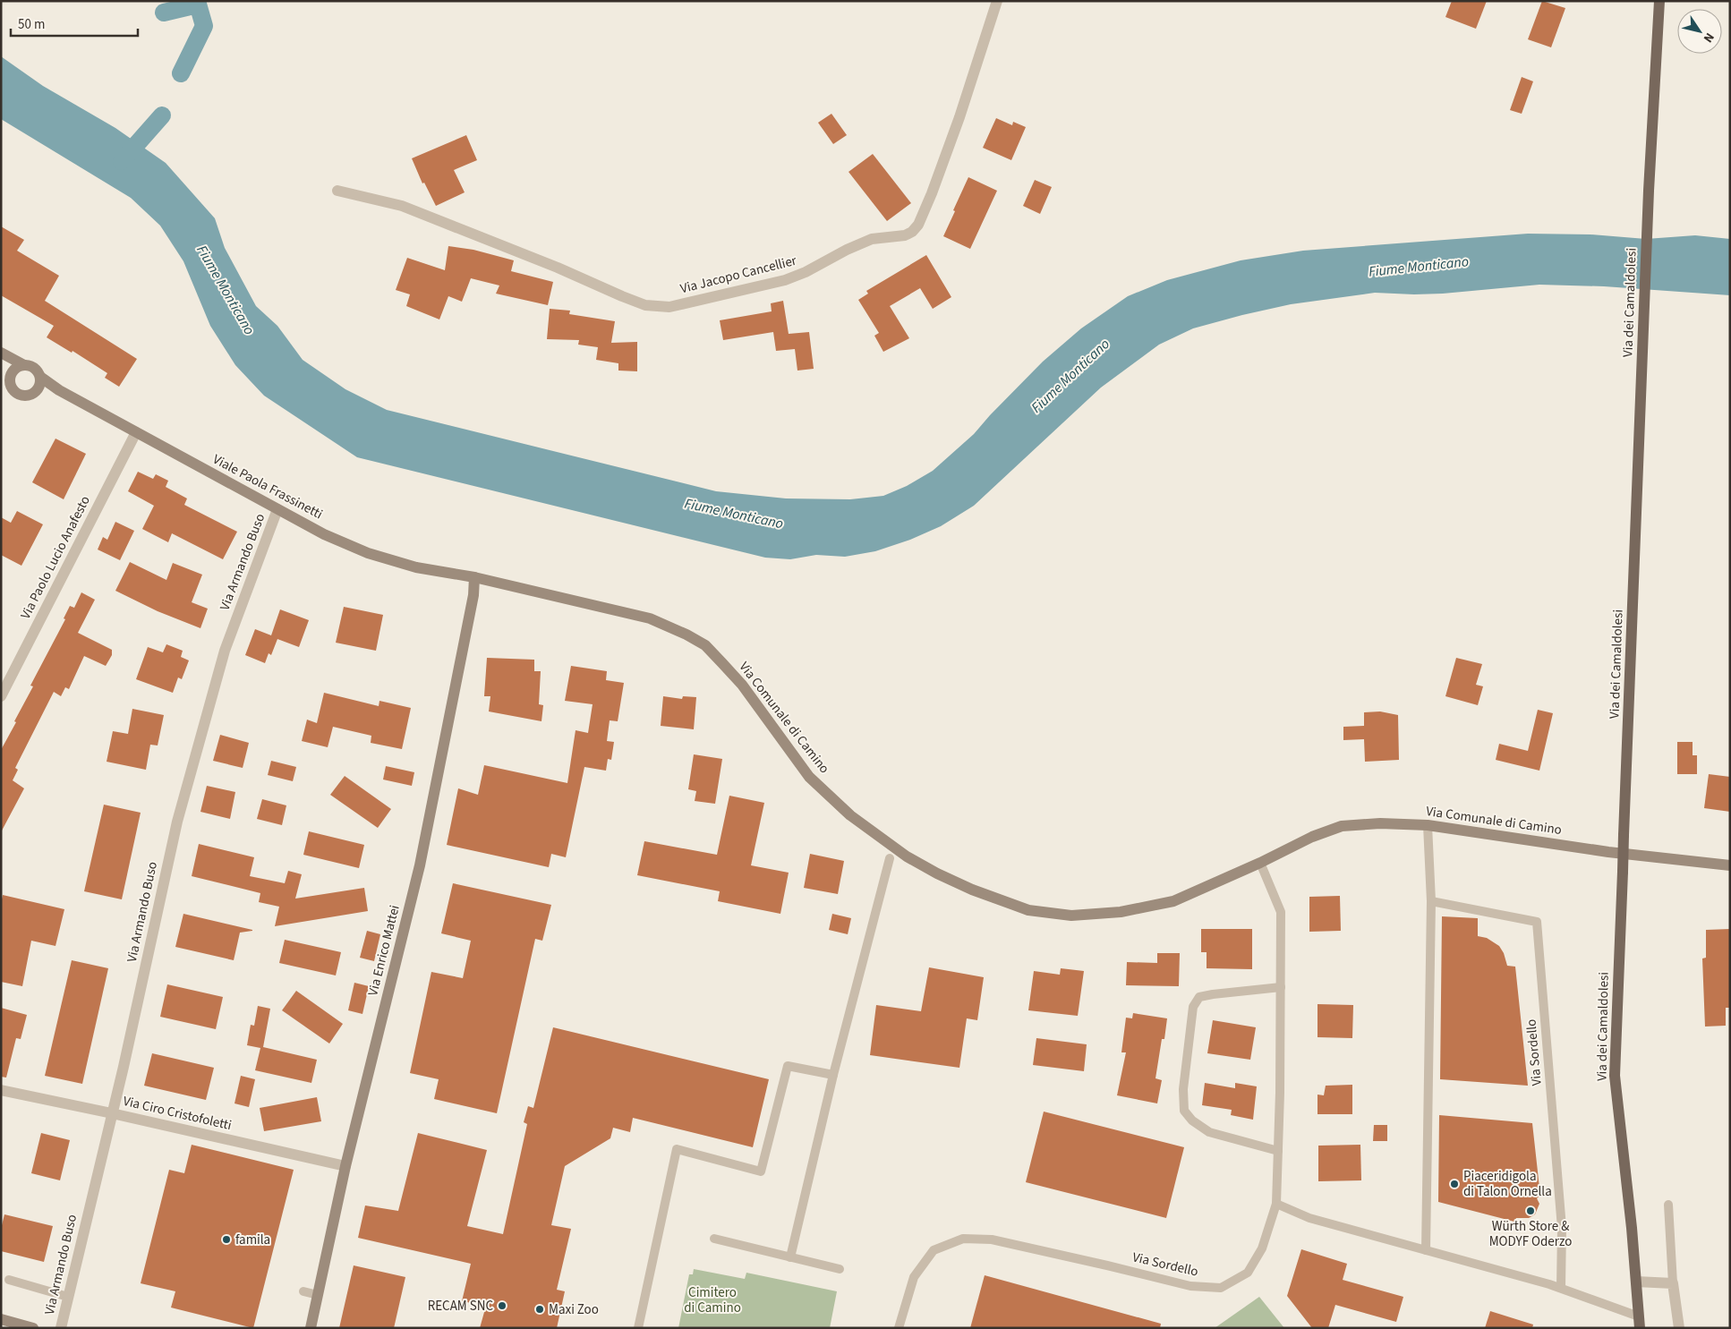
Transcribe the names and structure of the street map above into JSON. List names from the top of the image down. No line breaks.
{"streets":{"main road":["Via dei Camaldolesi"],"street":["Via Jacopo Cancellier","Viale Paola Frassinetti","Via Paolo Lucio Anafesto","Via Armando Buso","Via Comunale di Camino","Via Enrico Mattei","Via Ciro Cristofoletti"],"lane":["Via Sordello"]},"crossings":[["Viale Paola Frassinetti","Via Paolo Lucio Anafesto"],["Viale Paola Frassinetti","Via Armando Buso"],["Viale Paola Frassinetti","Via Comunale di Camino"],["Viale Paola Frassinetti","Via Enrico Mattei"],["Via Armando Buso","Via Ciro Cristofoletti"],["Via Comunale di Camino","Via Enrico Mattei"],["Via Enrico Mattei","Via Ciro Cristofoletti"]],"water":["Fiume Monticano"],"parks":["Cimitero di Camino"],"places":["Piaceridigola di Talon Ornella","Würth Store & MODYF Oderzo","famila","RECAM SNC","Maxi Zoo"],"scale_bar":"50 m","north":"bottom right"}
